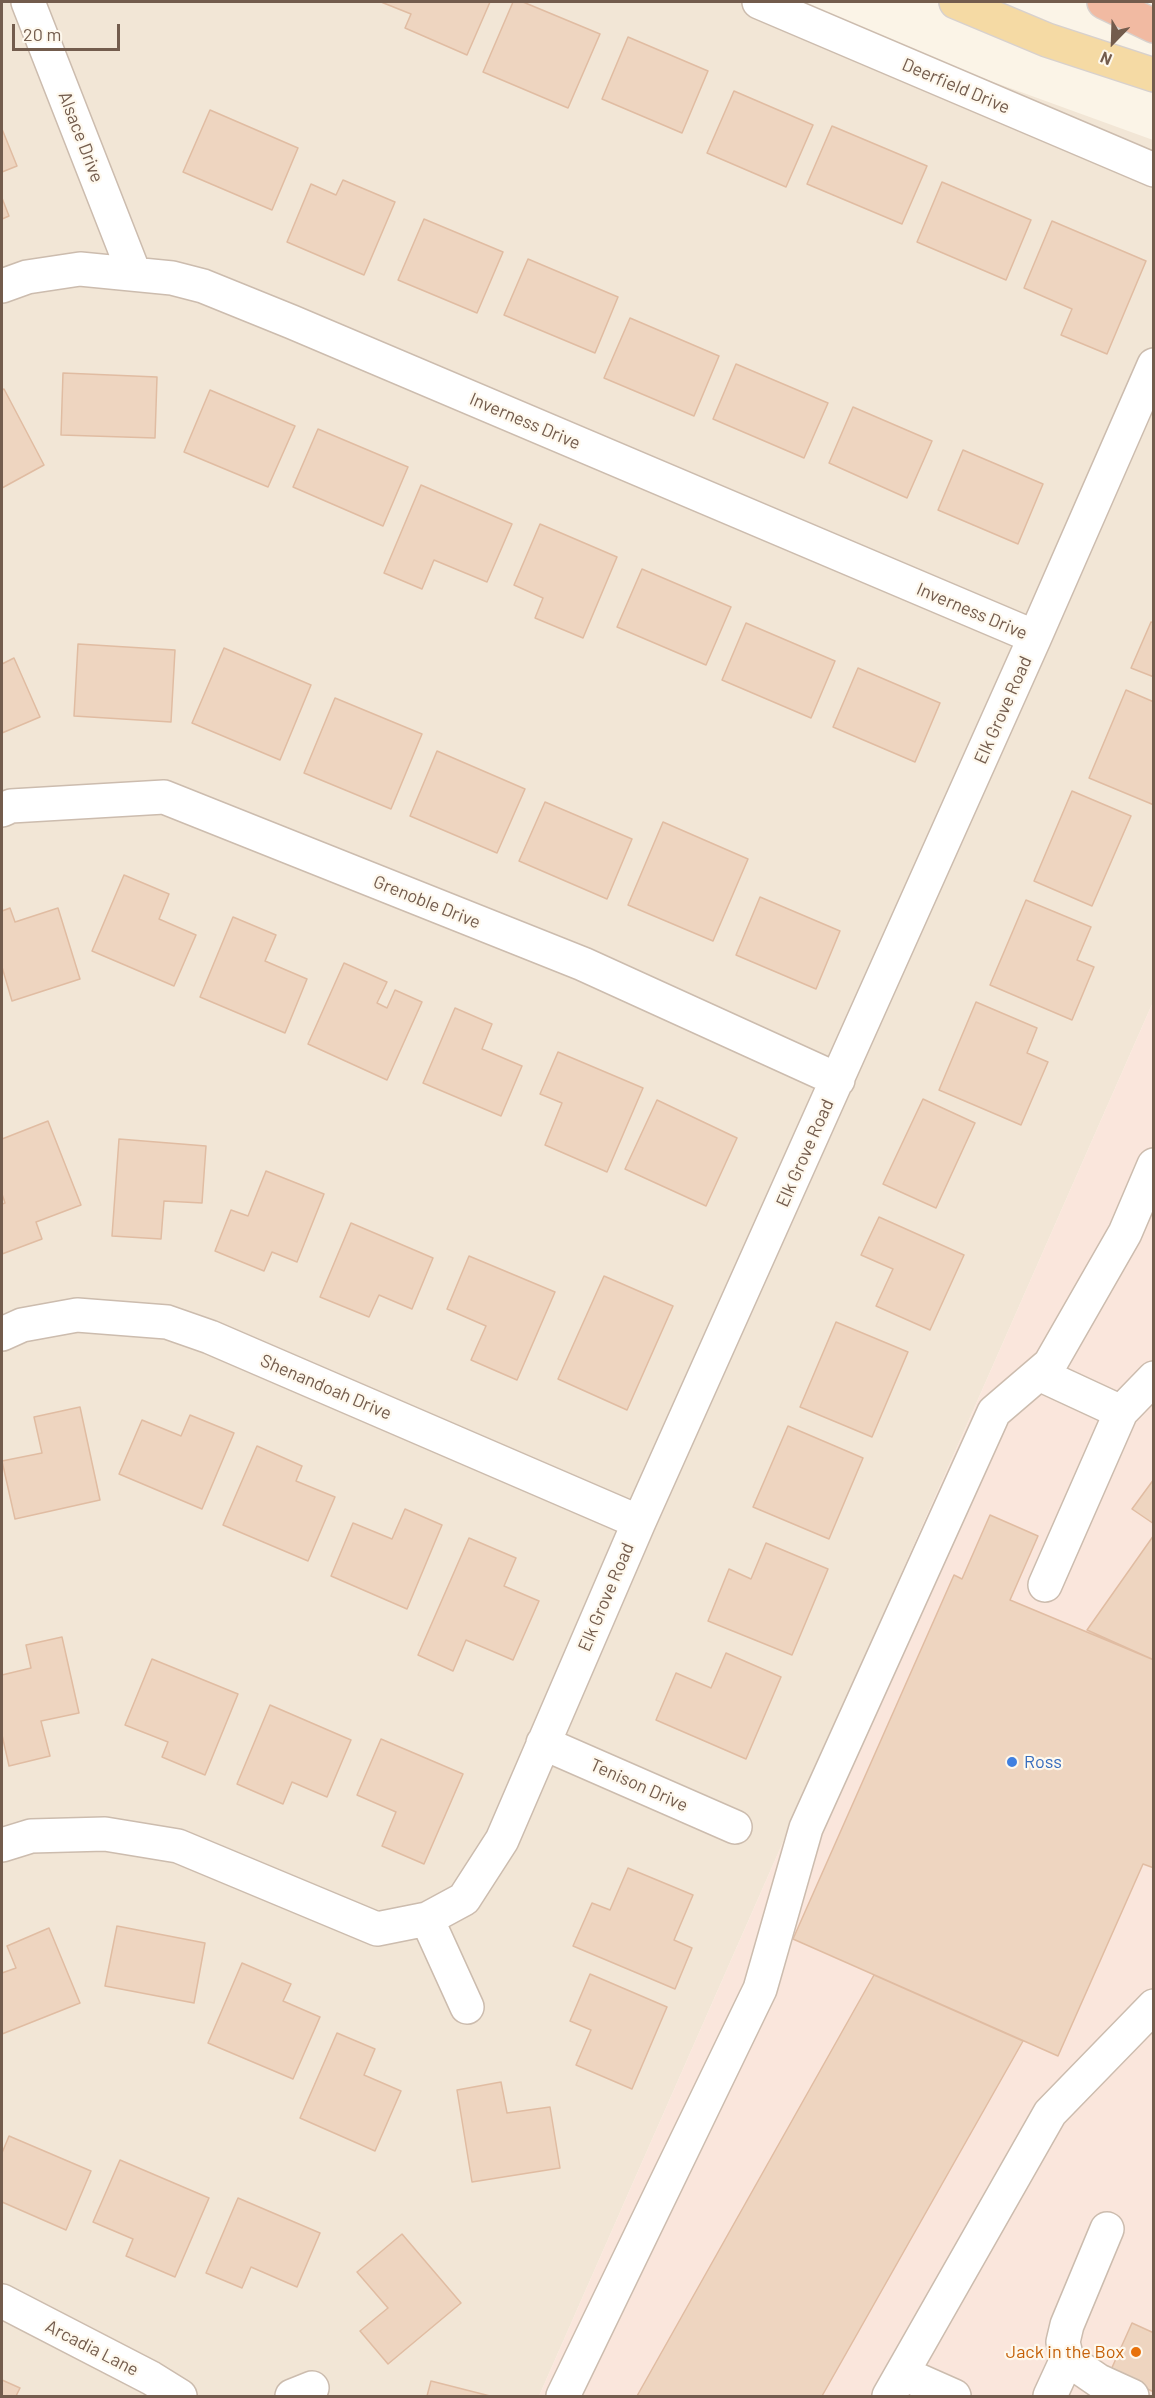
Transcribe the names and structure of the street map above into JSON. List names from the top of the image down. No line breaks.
{"streets":{"street":["Deerfield Drive","Alsace Drive","Inverness Drive","Elk Grove Road","Grenoble Drive","Shenandoah Drive","Tenison Drive","Arcadia Lane"]},"crossings":[["Alsace Drive","Inverness Drive"],["Inverness Drive","Elk Grove Road"],["Elk Grove Road","Grenoble Drive"],["Elk Grove Road","Shenandoah Drive"],["Elk Grove Road","Tenison Drive"]],"places":["Ross","Jack in the Box"],"scale_bar":"20 m","north":"bottom left"}
